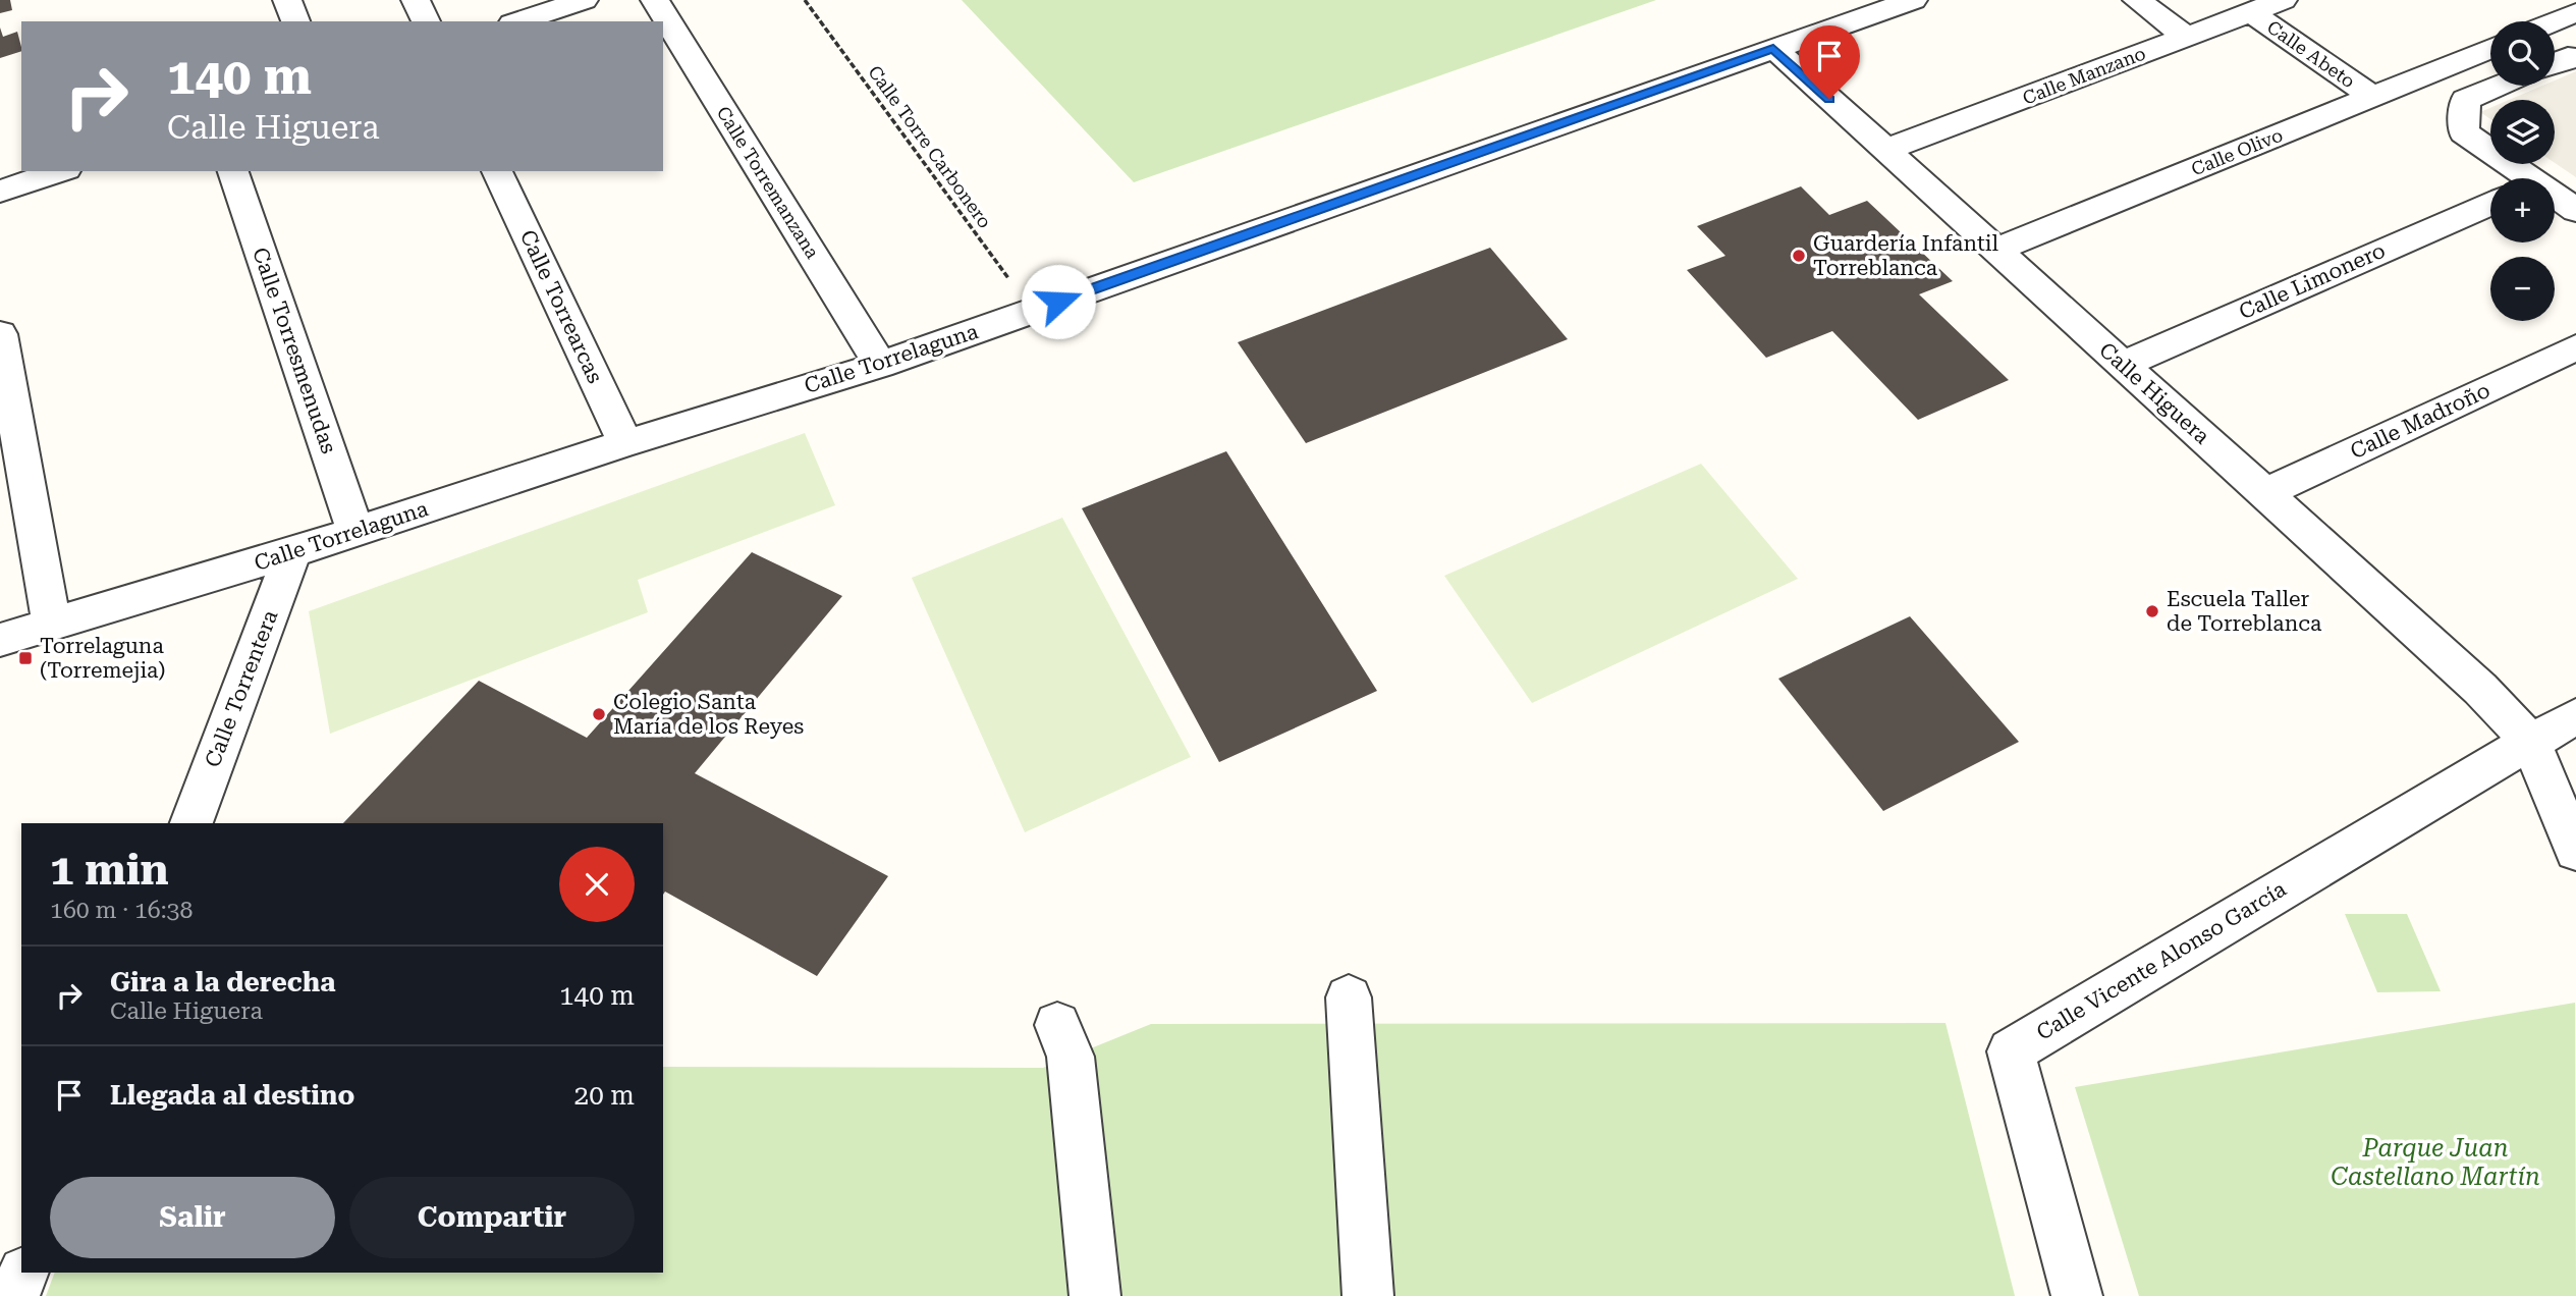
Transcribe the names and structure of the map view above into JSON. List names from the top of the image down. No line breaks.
{"streets":{"street":["Calle Abeto","Calle Manzano","Calle Olivo","Calle Torremanzana","Calle Limonero","Calle Torrearcas","Calle Torresmenudas","Calle Torrelaguna","Calle Higuera","Calle Madroño","Calle Torrentera","Calle Vicente Alonso García"],"path":["Calle Torre Carbonero"]},"crossings":[["Calle Abeto","Calle Manzano"],["Calle Abeto","Calle Olivo"],["Calle Manzano","Calle Higuera"],["Calle Torre Carbonero","Calle Torrelaguna"],["Calle Olivo","Calle Higuera"],["Calle Torremanzana","Calle Torrelaguna"],["Calle Limonero","Calle Higuera"],["Calle Torrearcas","Calle Torrelaguna"],["Calle Torresmenudas","Calle Torrelaguna"],["Calle Torrelaguna","Calle Higuera"],["Calle Torrelaguna","Calle Torrentera"],["Calle Higuera","Calle Madroño"],["Calle Higuera","Calle Vicente Alonso García"]],"parks":["Parque Juan Castellano Martín"],"places":{"other":["Guardería Infantil Torreblanca","Escuela Taller de Torreblanca","Colegio Santa María de los Reyes"],"transit":["Torrelaguna (Torremejia)"]},"page":{"map_buttons":["+","−"],"turn":["140 m","Calle Higuera"],"heading":["1 min","160 m · 16:38"],"list":[{"name":"Gira a la derecha","note":"Calle Higuera","value":"140 m"},{"name":"Llegada al destino","value":"20 m"}],"buttons":["Salir","Compartir"]}}
